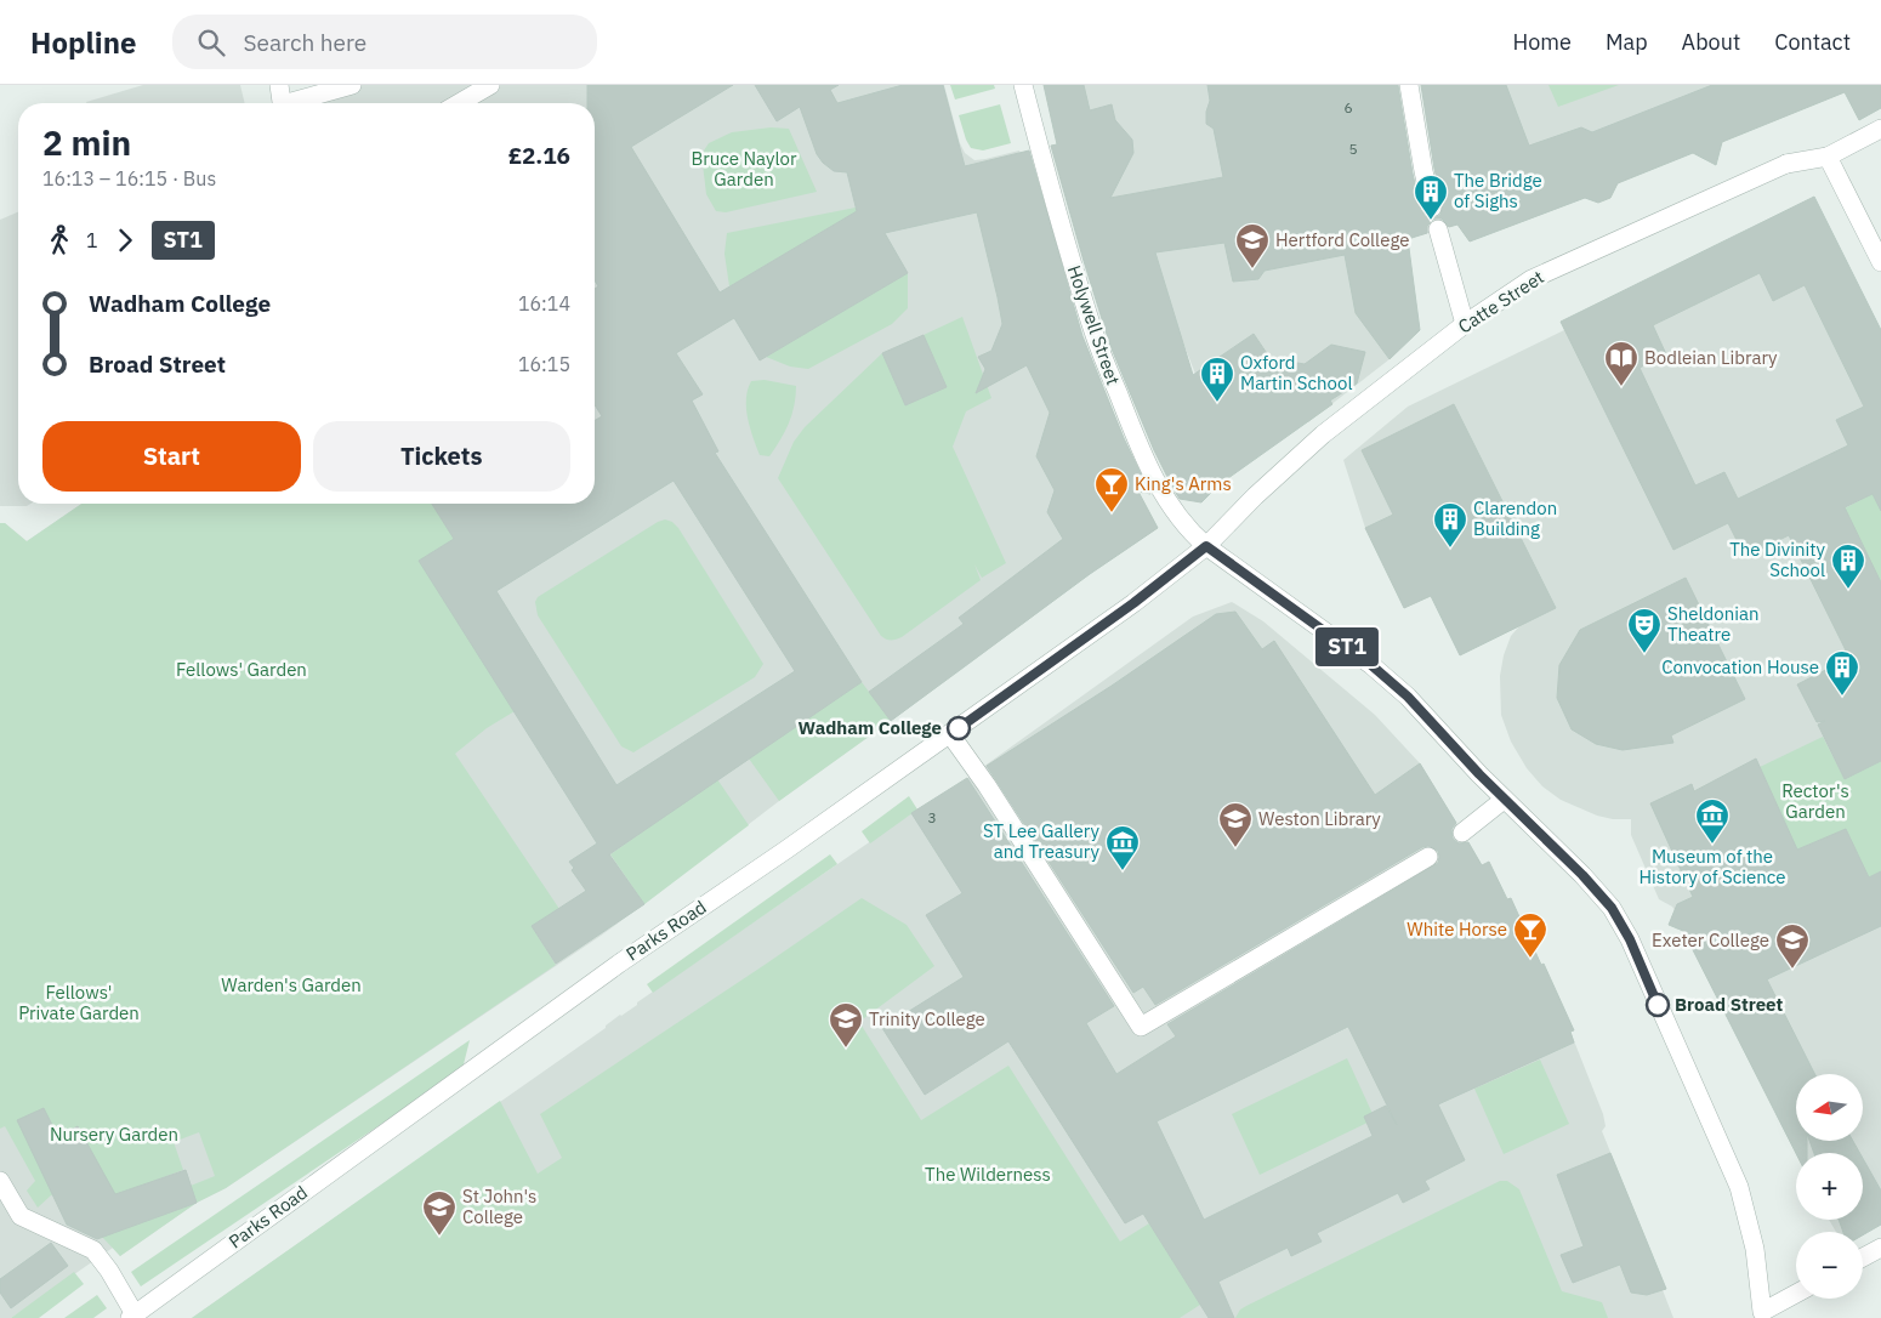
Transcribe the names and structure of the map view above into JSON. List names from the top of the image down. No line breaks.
{"streets":{"street":["Catte Street","Holywell Street","Parks Road"]},"crossings":[["Catte Street","Holywell Street"],["Catte Street","Parks Road"],["Holywell Street","Parks Road"]],"parks":["Bruce Naylor Garden","Fellows' Garden","Rector's Garden","Warden's Garden","Fellows' Private Garden","Nursery Garden","The Wilderness"],"places":{"building":["The Bridge of Sighs","Oxford Martin School","Clarendon Building","The Divinity School","Convocation House"],"school or university":["Hertford College","Weston Library","Exeter College","Trinity College","St John's College"],"library":["Bodleian Library"],"bar":["King's Arms","White Horse"],"theatre":["Sheldonian Theatre"],"other":["Wadham College","Broad Street"],"museum":["Museum of the History of Science","ST Lee Gallery and Treasury"]},"lines":["bus line ST1"],"house_numbers":["6","5","3"],"north":"left","page":{"header":"Hopline","search":"Search here","nav":["Home","Map","About","Contact"],"on_map":"ST1","heading":["2 min","16:13 – 16:15 · Bus","£2.16"],"legs":["1","ST1"],"list":[{"name":"Wadham College","value":"16:14"},{"name":"Broad Street","value":"16:15"}],"buttons":["Start","Tickets"],"map_buttons":["+","−"]}}
